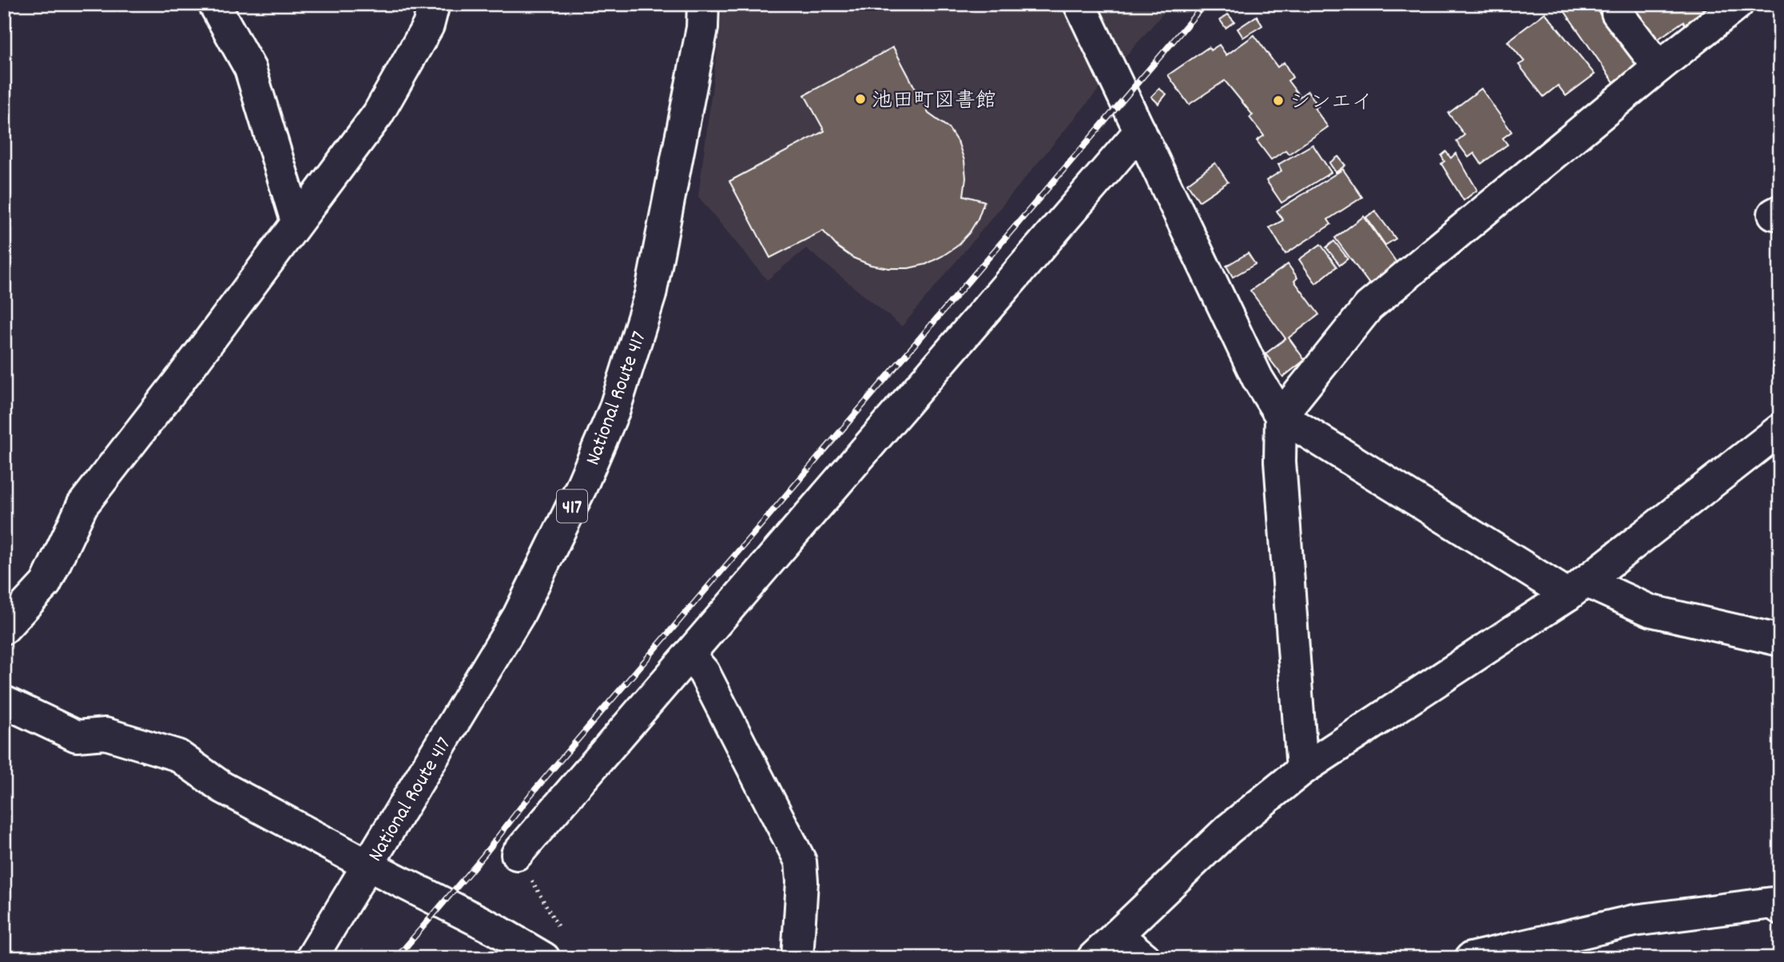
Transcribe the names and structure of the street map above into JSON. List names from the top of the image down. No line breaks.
{"streets":{"main road":["National Route 417","417"]},"places":["池田町図書館","シンエイ"]}
